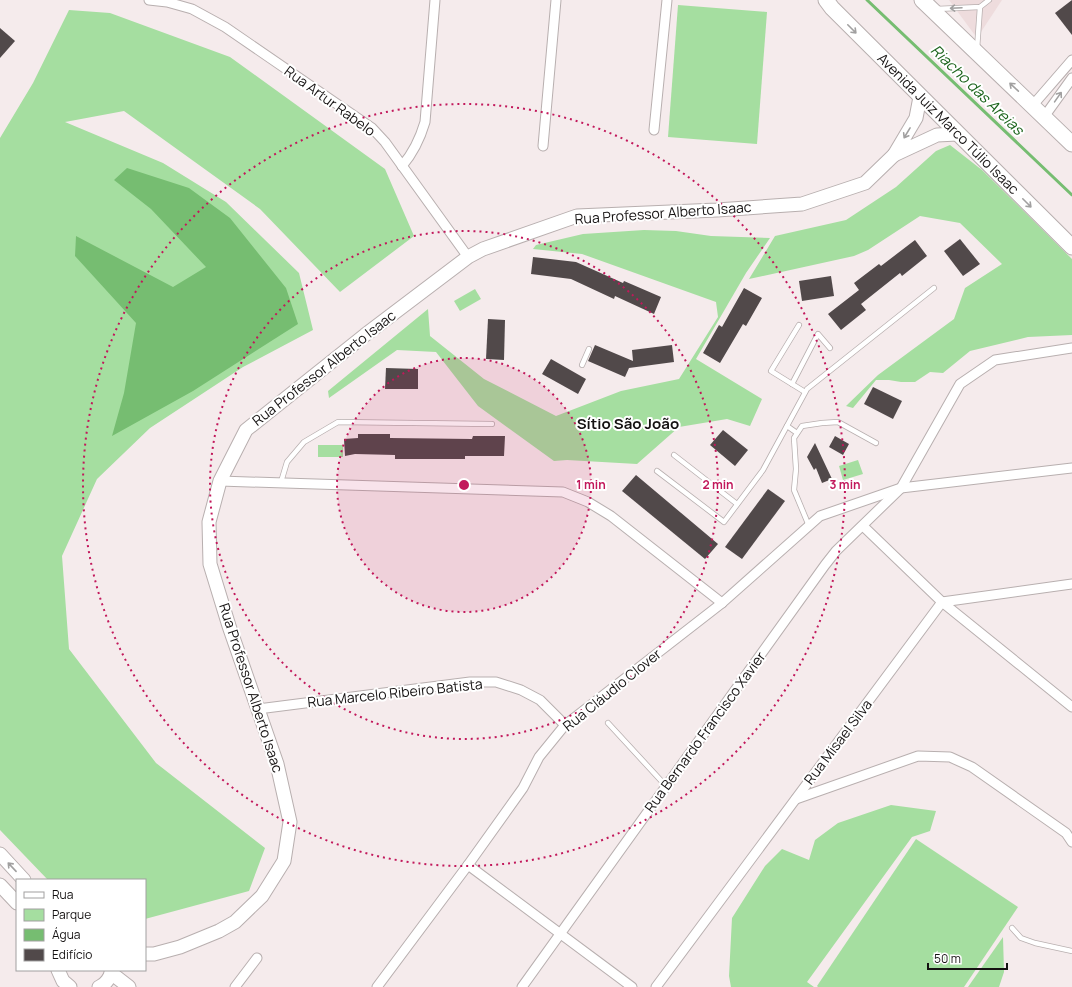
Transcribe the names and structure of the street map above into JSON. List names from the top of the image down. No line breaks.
{"streets":{"main road":["Avenida Juiz Marco Túlio Isaac","Rua Professor Alberto Isaac"],"street":["Rua Artur Rabelo","Rua Cláudio Clover","Rua Marcelo Ribeiro Batista","Rua Bernardo Francisco Xavier","Rua Misael Silva"]},"crossings":[["Rua Artur Rabelo","Rua Professor Alberto Isaac"],["Rua Professor Alberto Isaac","Rua Marcelo Ribeiro Batista"],["Rua Cláudio Clover","Rua Marcelo Ribeiro Batista"],["Rua Cláudio Clover","Rua Bernardo Francisco Xavier"]],"districts":["Sítio São João"],"water":["Riacho das Areias"],"legend":["Rua","Parque","Água","Edifício"],"scale_bar":"50 m","rings":["1 min","2 min","3 min"]}
